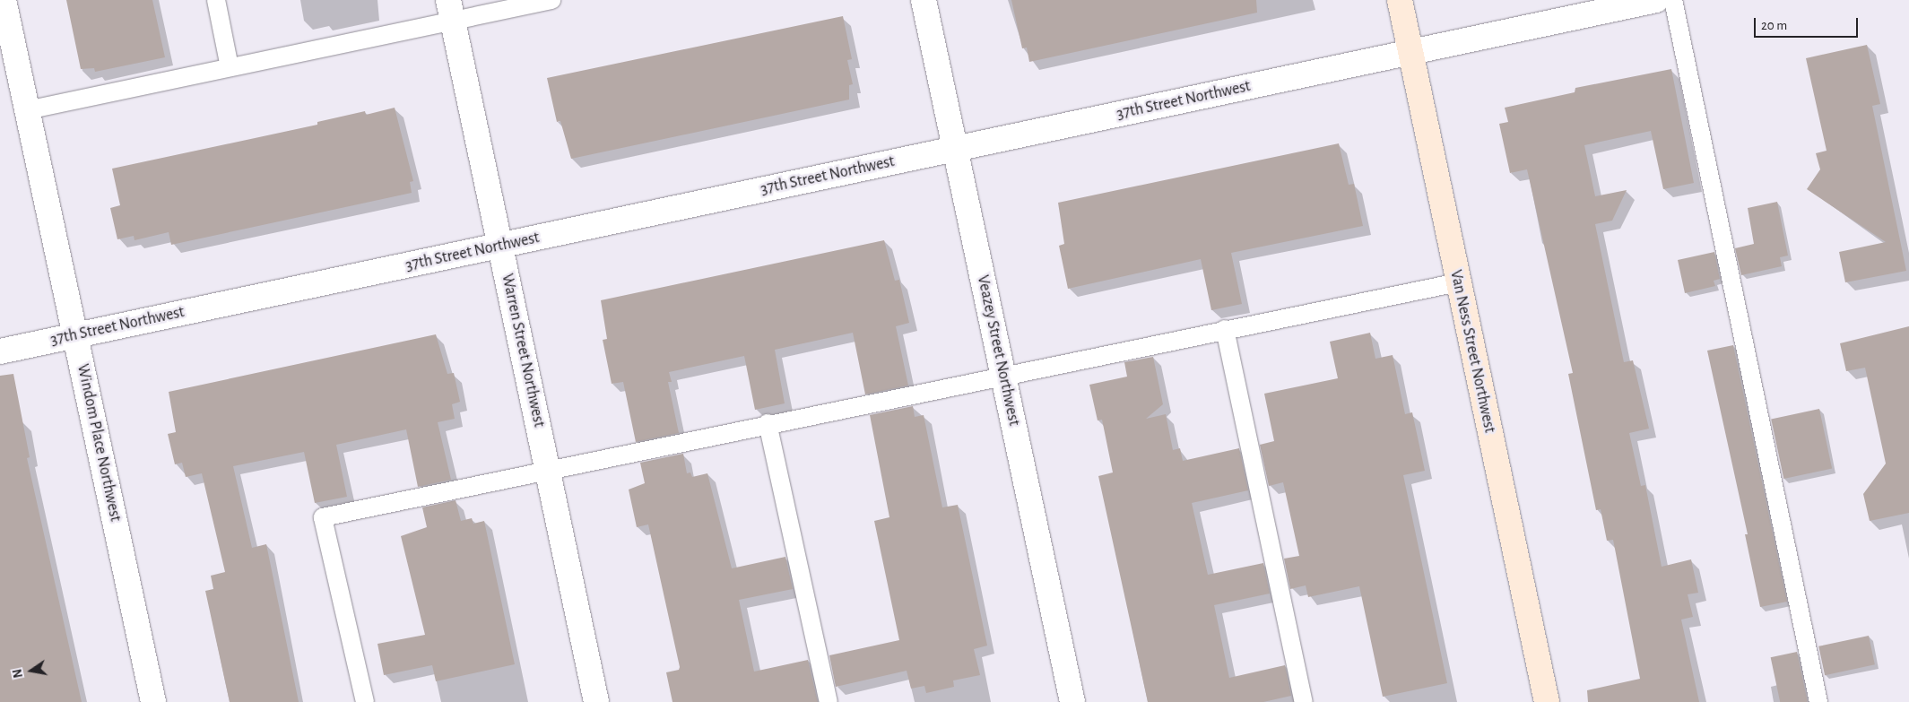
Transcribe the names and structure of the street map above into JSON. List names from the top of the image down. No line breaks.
{"streets":{"main road":["Van Ness Street Northwest"],"street":["37th Street Northwest","Warren Street Northwest","Veazey Street Northwest","Windom Place Northwest"]},"crossings":[["37th Street Northwest","Warren Street Northwest"],["37th Street Northwest","Veazey Street Northwest"],["37th Street Northwest","Van Ness Street Northwest"],["37th Street Northwest","Windom Place Northwest"]],"scale_bar":"20 m","north":"left"}
